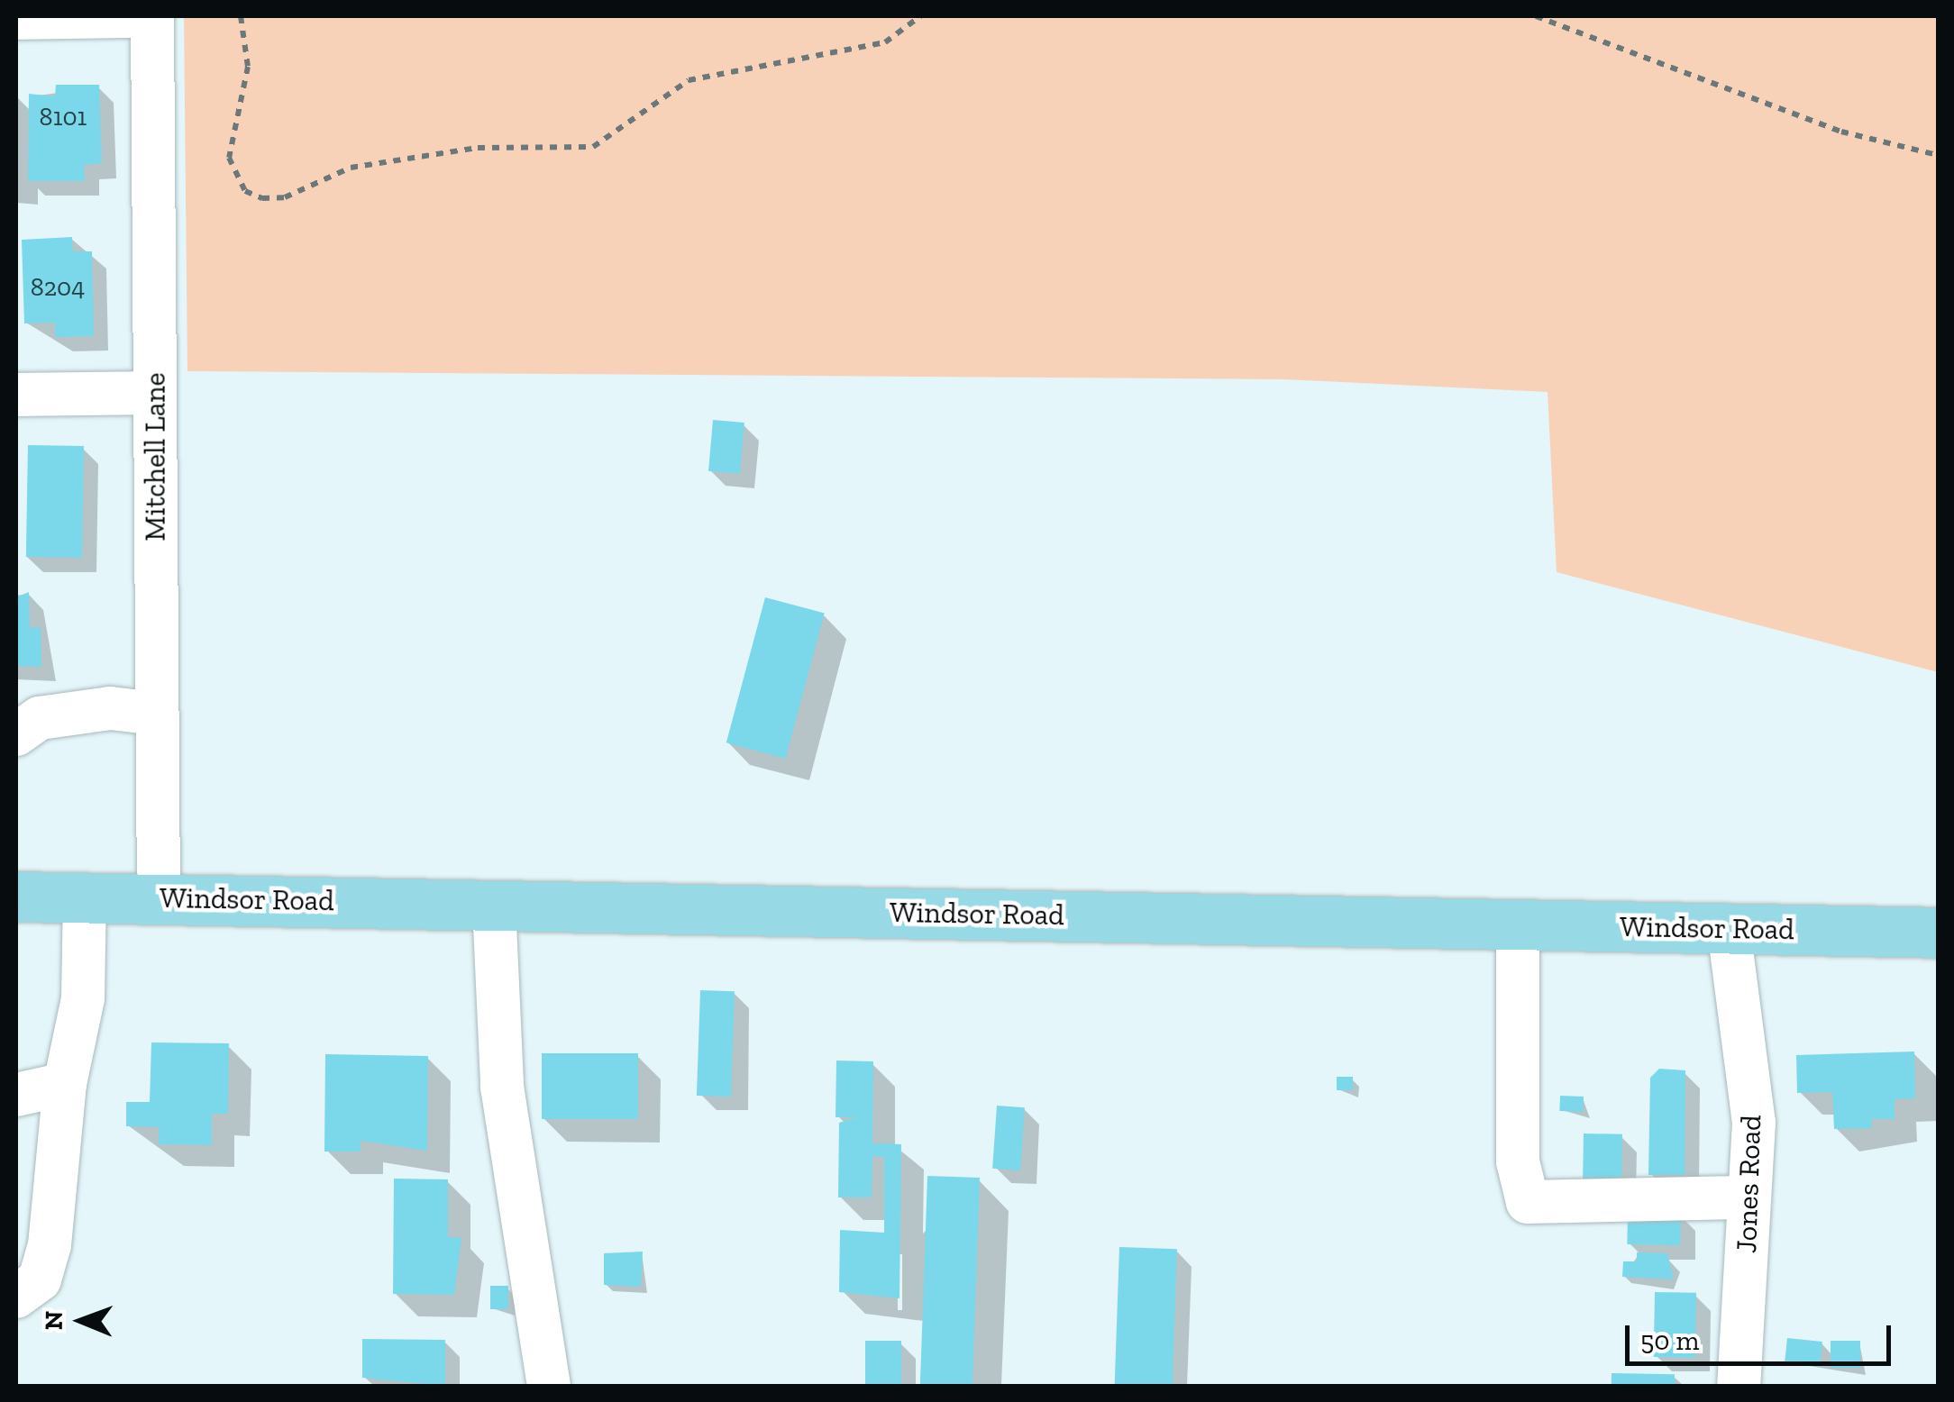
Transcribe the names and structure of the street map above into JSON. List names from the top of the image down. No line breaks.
{"streets":{"main road":["Windsor Road"],"street":["Mitchell Lane","Jones Road"]},"crossings":[["Mitchell Lane","Windsor Road"],["Windsor Road","Jones Road"]],"house_numbers":["8101","8204"],"scale_bar":"50 m","north":"left"}
